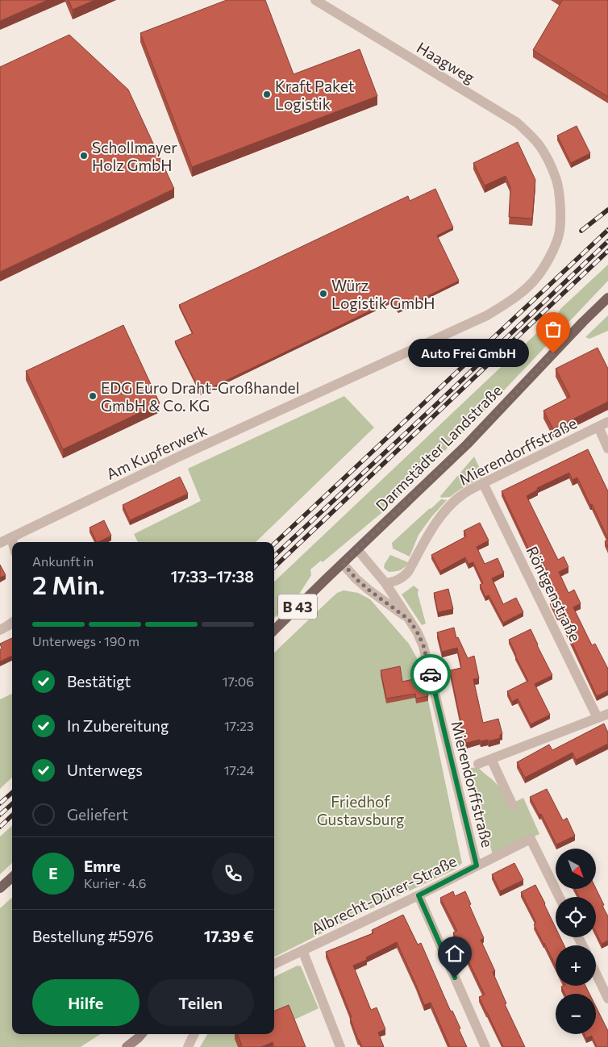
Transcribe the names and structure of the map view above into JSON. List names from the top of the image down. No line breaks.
{"streets":{"main road":["Darmstädter Landstraße","B 43"],"street":["Haagweg","Mierendorffstraße","Am Kupferwerk","Röntgenstraße","Albrecht-Dürer-Straße"]},"crossings":[["Haagweg","Am Kupferwerk"],["Darmstädter Landstraße","Mierendorffstraße"],["Darmstädter Landstraße","B 43"],["Mierendorffstraße","Röntgenstraße"],["Mierendorffstraße","B 43"],["Mierendorffstraße","Albrecht-Dürer-Straße"]],"parks":["Friedhof Gustavsburg"],"places":["Kraft Paket Logistik","Schollmayer Holz GmbH","Würz Logistik GmbH","Auto Frei GmbH","EDG Euro Draht-Großhandel GmbH & Co. KG"],"north":"bottom right","page":{"bubble":"Auto Frei GmbH","heading":["2 Min.","Ankunft in","17:33–17:38"],"panel":["Emre","Kurier · 4.6","Bestellung #5976","17.39 €"],"bar":"Unterwegs · 190 m","list":[["Bestätigt","17:06"],["In Zubereitung","17:23"],["Unterwegs","17:24"],"Geliefert"],"map_buttons":["+","−"],"round":"E","buttons":["Hilfe","Teilen"]}}
